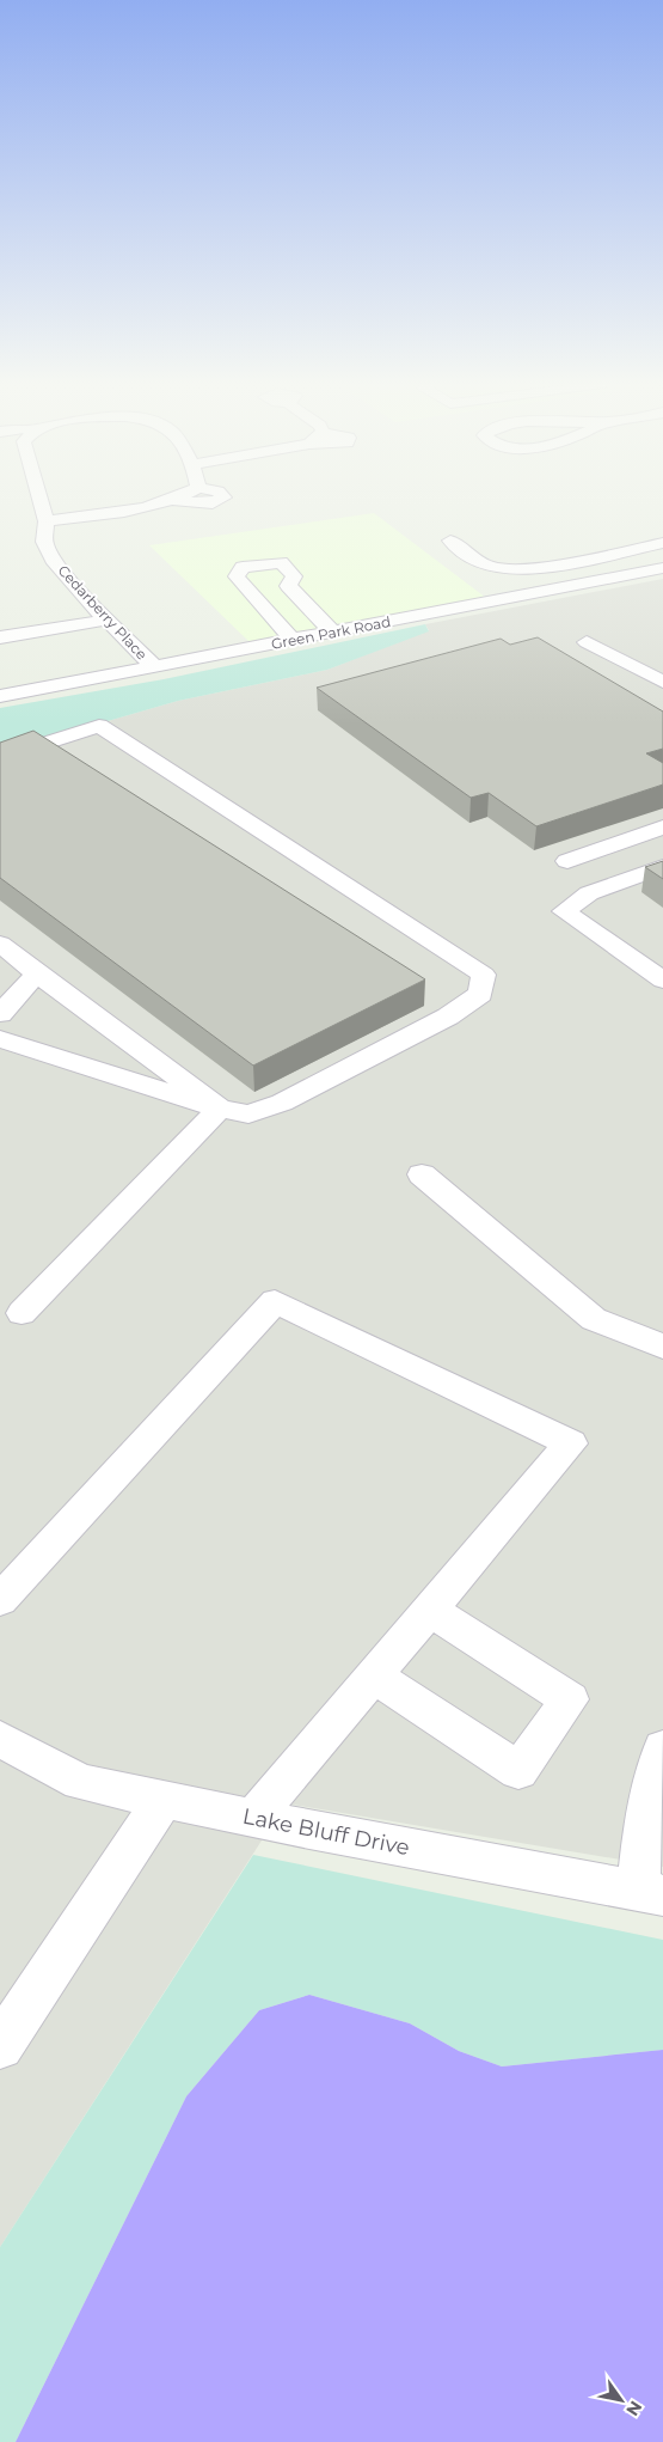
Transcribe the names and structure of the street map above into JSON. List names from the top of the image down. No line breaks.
{"streets":{"street":["Cedarberry Place","Green Park Road","Lake Bluff Drive"]},"crossings":[["Cedarberry Place","Green Park Road"]],"north":"bottom right"}
